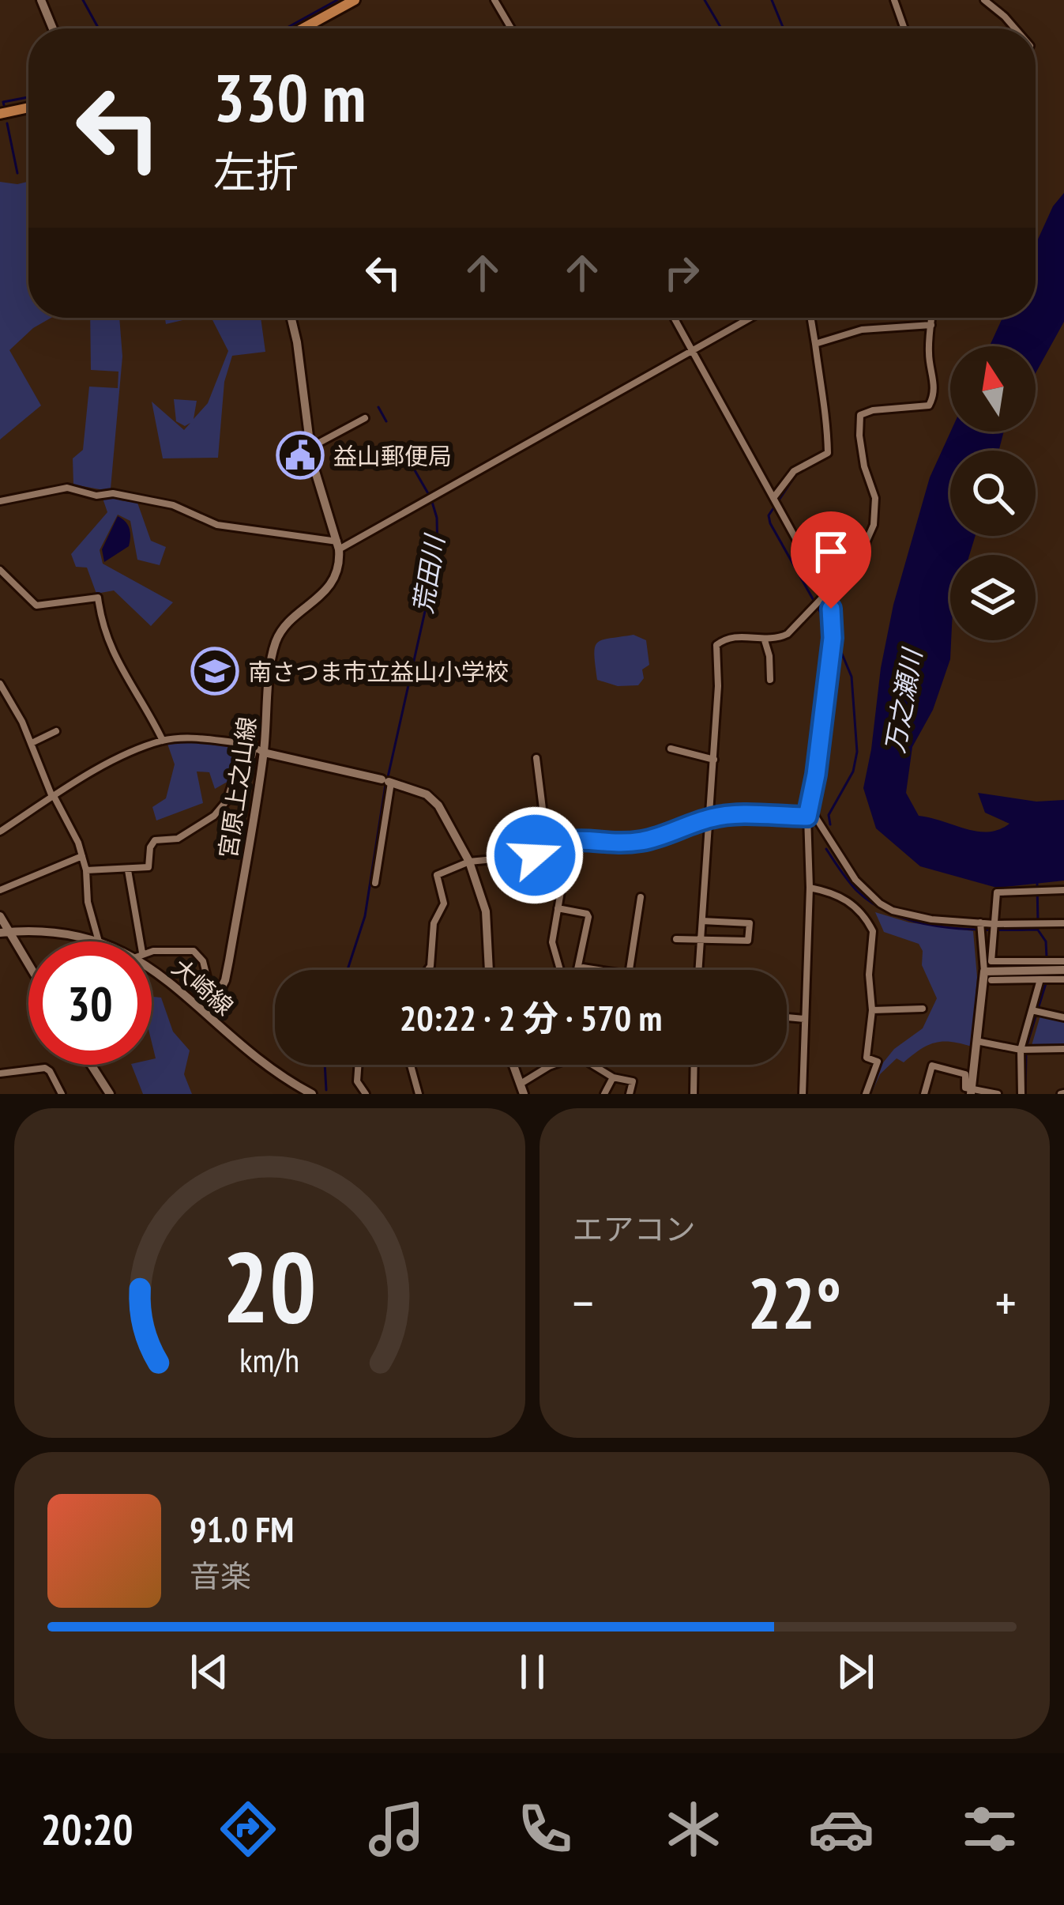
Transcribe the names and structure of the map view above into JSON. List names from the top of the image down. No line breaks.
{"streets":{"street":["宮原上之山線","大崎線"]},"crossings":[["宮原上之山線","大崎線"]],"water":["荒田川","万之瀬川"],"places":{"public building":["益山郵便局"],"school or university":["南さつま市立益山小学校"]},"north":"top","page":{"turn":["330 m","左折"],"limit":"30","trip":"20:22 · 2 分 · 570 m","tile":"エアコン","heat":["−","22°","+"],"song":["91.0 FM","音楽"],"tabs":"20:20","gauge":["20","km/h"]}}
